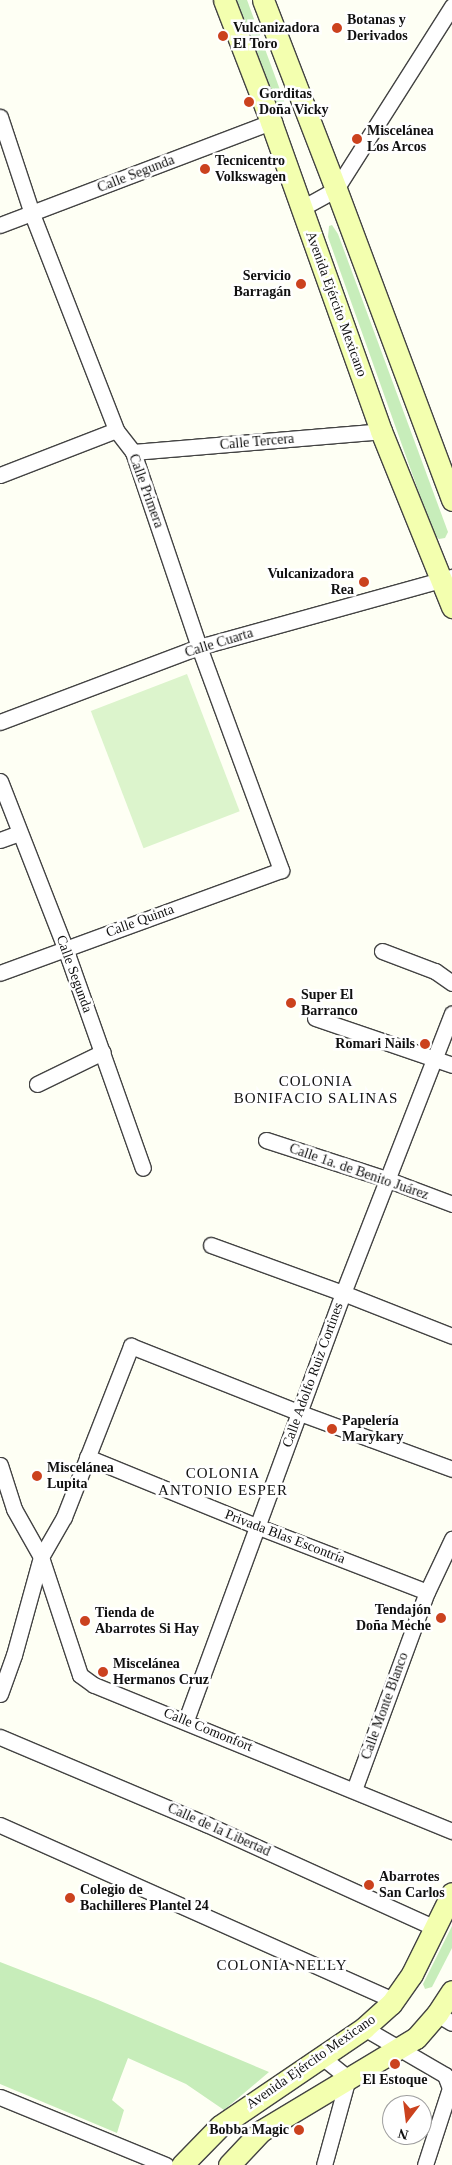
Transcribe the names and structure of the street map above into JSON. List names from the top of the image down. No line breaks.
{"streets":{"main road":["Avenida Ejército Mexicano"],"street":["Calle Segunda","Calle Tercera","Calle Primera","Calle Cuarta","Calle Quinta","Calle 1a. de Benito Juárez","Calle Adolfo Ruiz Cortines","Privada Blas Escontría","Calle Monte Blanco","Calle Comonfort","Calle de la Libertad"]},"crossings":[["Calle Segunda","Avenida Ejército Mexicano"],["Calle Segunda","Calle Primera"],["Calle Segunda","Calle Quinta"],["Avenida Ejército Mexicano","Calle Tercera"],["Avenida Ejército Mexicano","Calle Cuarta"],["Avenida Ejército Mexicano","Calle de la Libertad"],["Calle Tercera","Calle Primera"],["Calle Primera","Calle Cuarta"],["Calle Primera","Calle Quinta"],["Calle 1a. de Benito Juárez","Calle Adolfo Ruiz Cortines"],["Calle Adolfo Ruiz Cortines","Privada Blas Escontría"],["Calle Adolfo Ruiz Cortines","Calle Comonfort"],["Privada Blas Escontría","Calle Monte Blanco"],["Calle Monte Blanco","Calle Comonfort"]],"districts":["COLONIA BONIFACIO SALINAS","COLONIA ANTONIO ESPER","COLONIA NELLY"],"places":["Botanas y Derivados","Vulcanizadora El Toro","Gorditas Doña Vicky","Miscelánea Los Arcos","Tecnicentro Volkswagen","Servicio Barragán","Vulcanizadora Rea","Super El Barranco","Romari Nails","Papelería Marykary","Miscelánea Lupita","Tendajón Doña Meche","Tienda de Abarrotes Si Hay","Miscelánea Hermanos Cruz","Abarrotes San Carlos","Colegio de Bachilleres Plantel 24","El Estoque","Bobba Magic"],"north":"bottom"}
